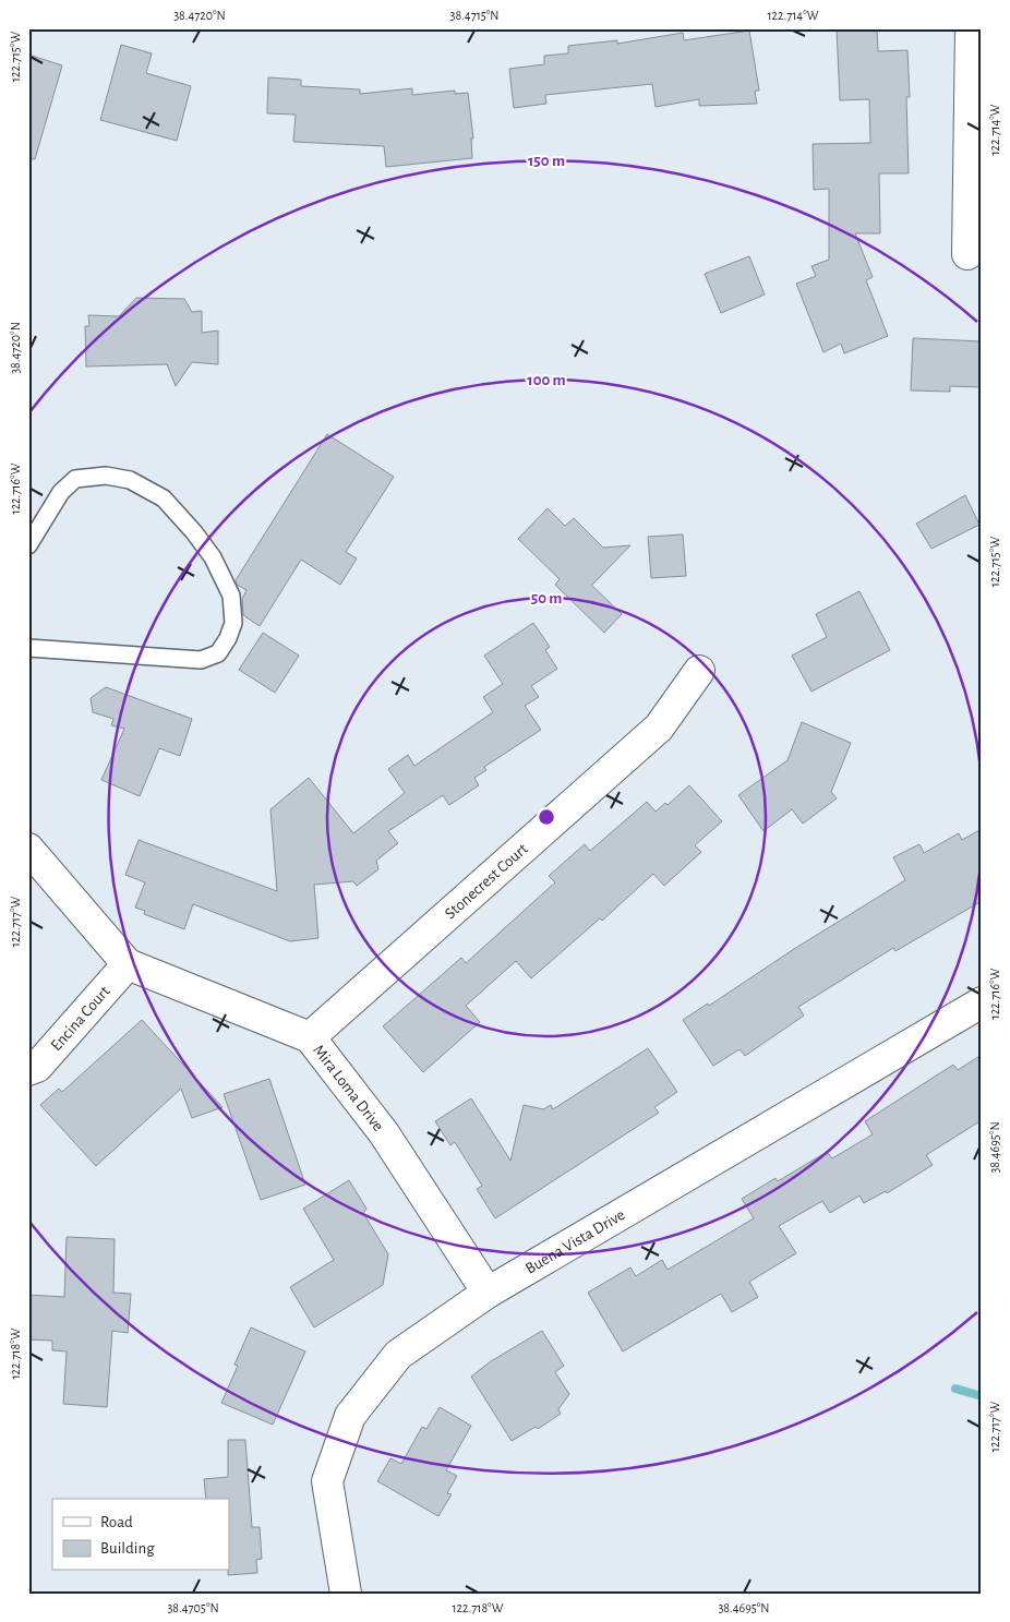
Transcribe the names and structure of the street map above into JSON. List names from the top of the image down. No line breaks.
{"streets":{"street":["Stonecrest Court","Encina Court","Mira Loma Drive","Buena Vista Drive"]},"crossings":[["Stonecrest Court","Mira Loma Drive"],["Encina Court","Mira Loma Drive"],["Mira Loma Drive","Buena Vista Drive"]],"legend":["Road","Building"],"coordinates":["38.4720°N","38.4715°N","122.714°W","122.715°W","122.716°W","122.717°W","38.4695°N","122.718°W","38.4705°N"],"rings":["150 m","100 m","50 m"]}
